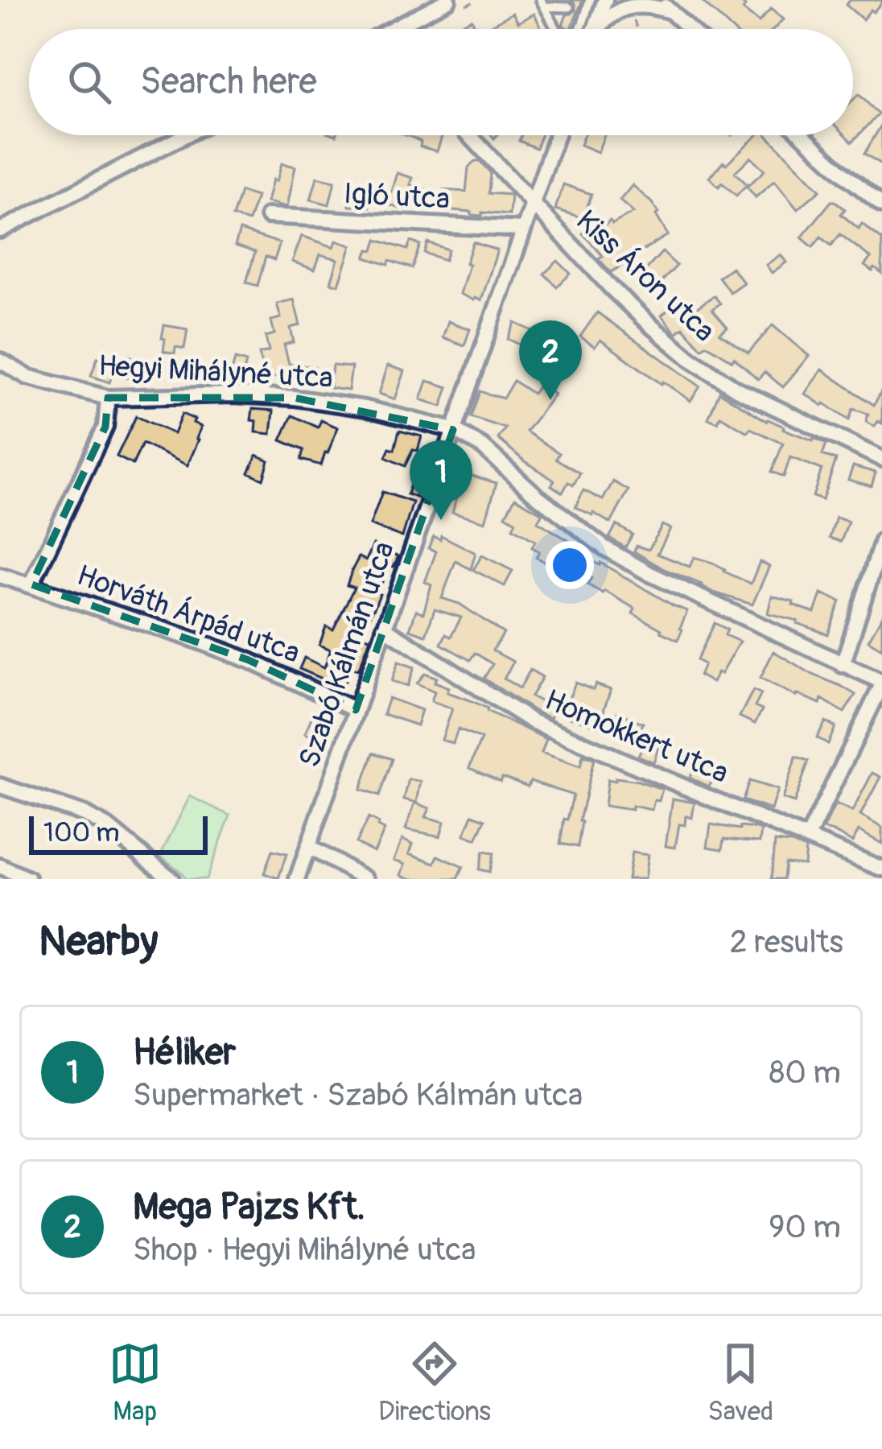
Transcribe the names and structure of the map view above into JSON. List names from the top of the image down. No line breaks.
{"streets":{"street":["Igló utca","Kiss Áron utca","Hegyi Mihályné utca","Horváth Árpád utca","Szabó Kálmán utca","Homokkert utca"]},"crossings":[["Igló utca","Szabó Kálmán utca"],["Kiss Áron utca","Szabó Kálmán utca"],["Hegyi Mihályné utca","Szabó Kálmán utca"],["Horváth Árpád utca","Szabó Kálmán utca"],["Szabó Kálmán utca","Homokkert utca"]],"scale_bar":"100 m","page":{"search":"Search here","pins":["2","1"],"scale":"100 m","heading":["Nearby","2 results"],"list":[{"mark":"1","name":"Héliker","note":"Supermarket · Szabó Kálmán utca","value":"80 m"},{"mark":"2","name":"Mega Pajzs Kft.","note":"Shop · Hegyi Mihályné utca","value":"90 m"}],"nav":["Map","Directions","Saved"]}}
